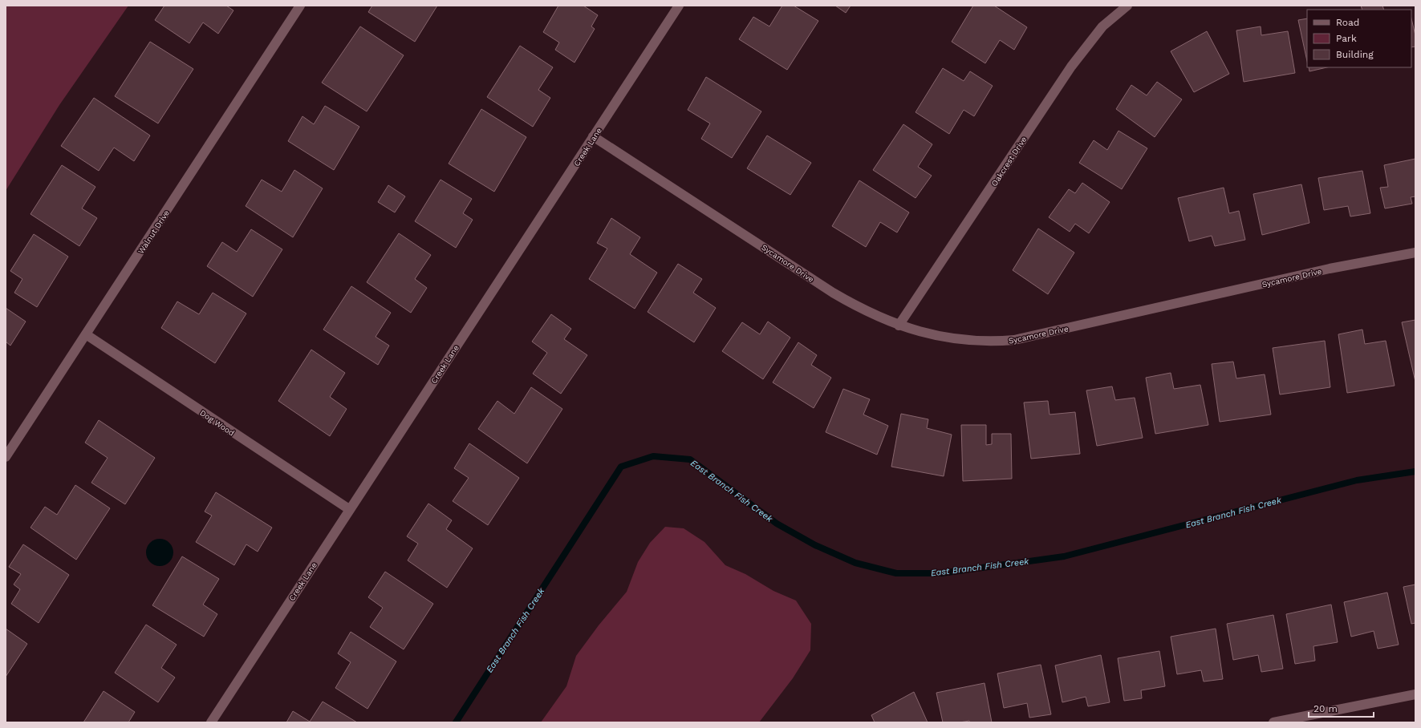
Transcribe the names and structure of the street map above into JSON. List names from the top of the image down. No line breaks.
{"streets":{"street":["Creek Lane","Oakcrest Drive","Walnut Drive","Sycamore Drive","Dog Wood"]},"crossings":[["Creek Lane","Sycamore Drive"],["Creek Lane","Dog Wood"],["Oakcrest Drive","Sycamore Drive"],["Walnut Drive","Dog Wood"]],"water":["East Branch Fish Creek"],"legend":["Road","Park","Building"],"scale_bar":"20 m"}
